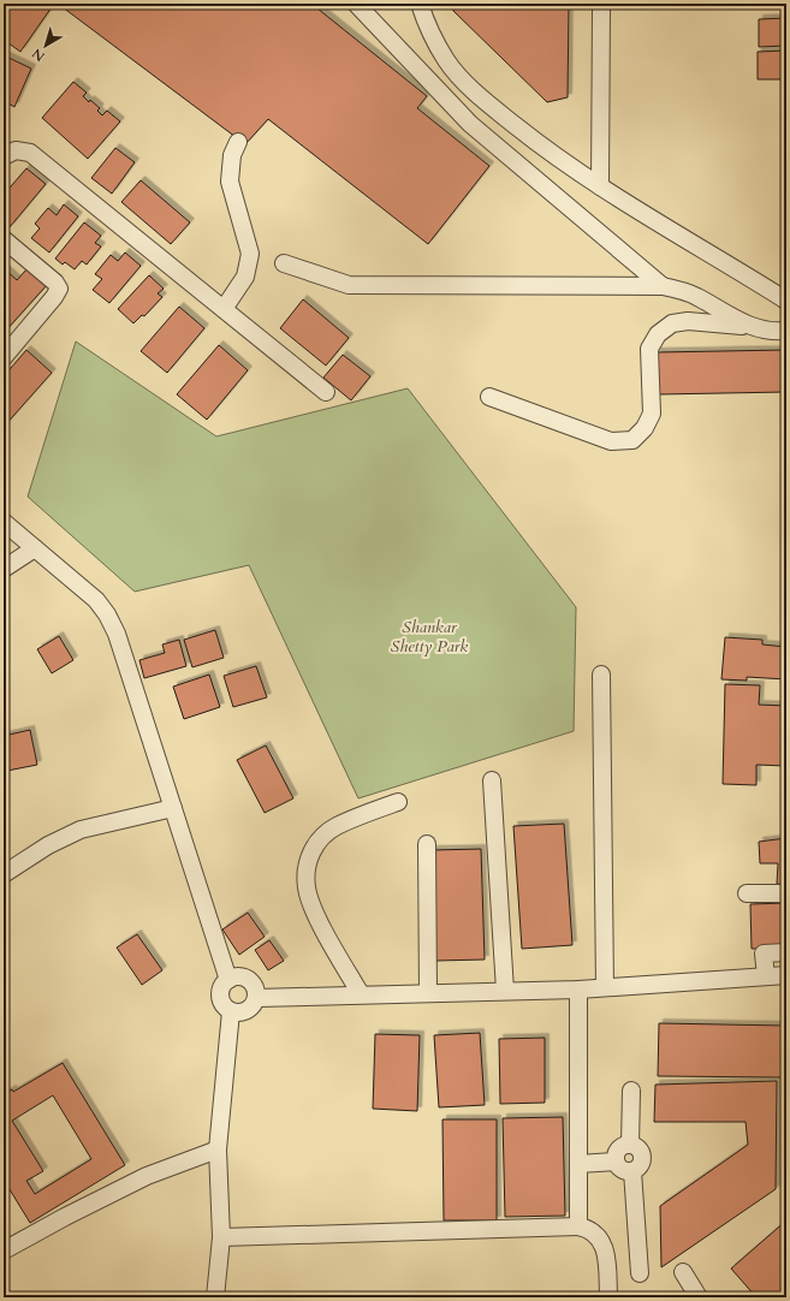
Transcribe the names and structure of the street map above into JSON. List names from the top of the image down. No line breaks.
{"parks":["Shankar Shetty Park"],"north":"bottom left"}
